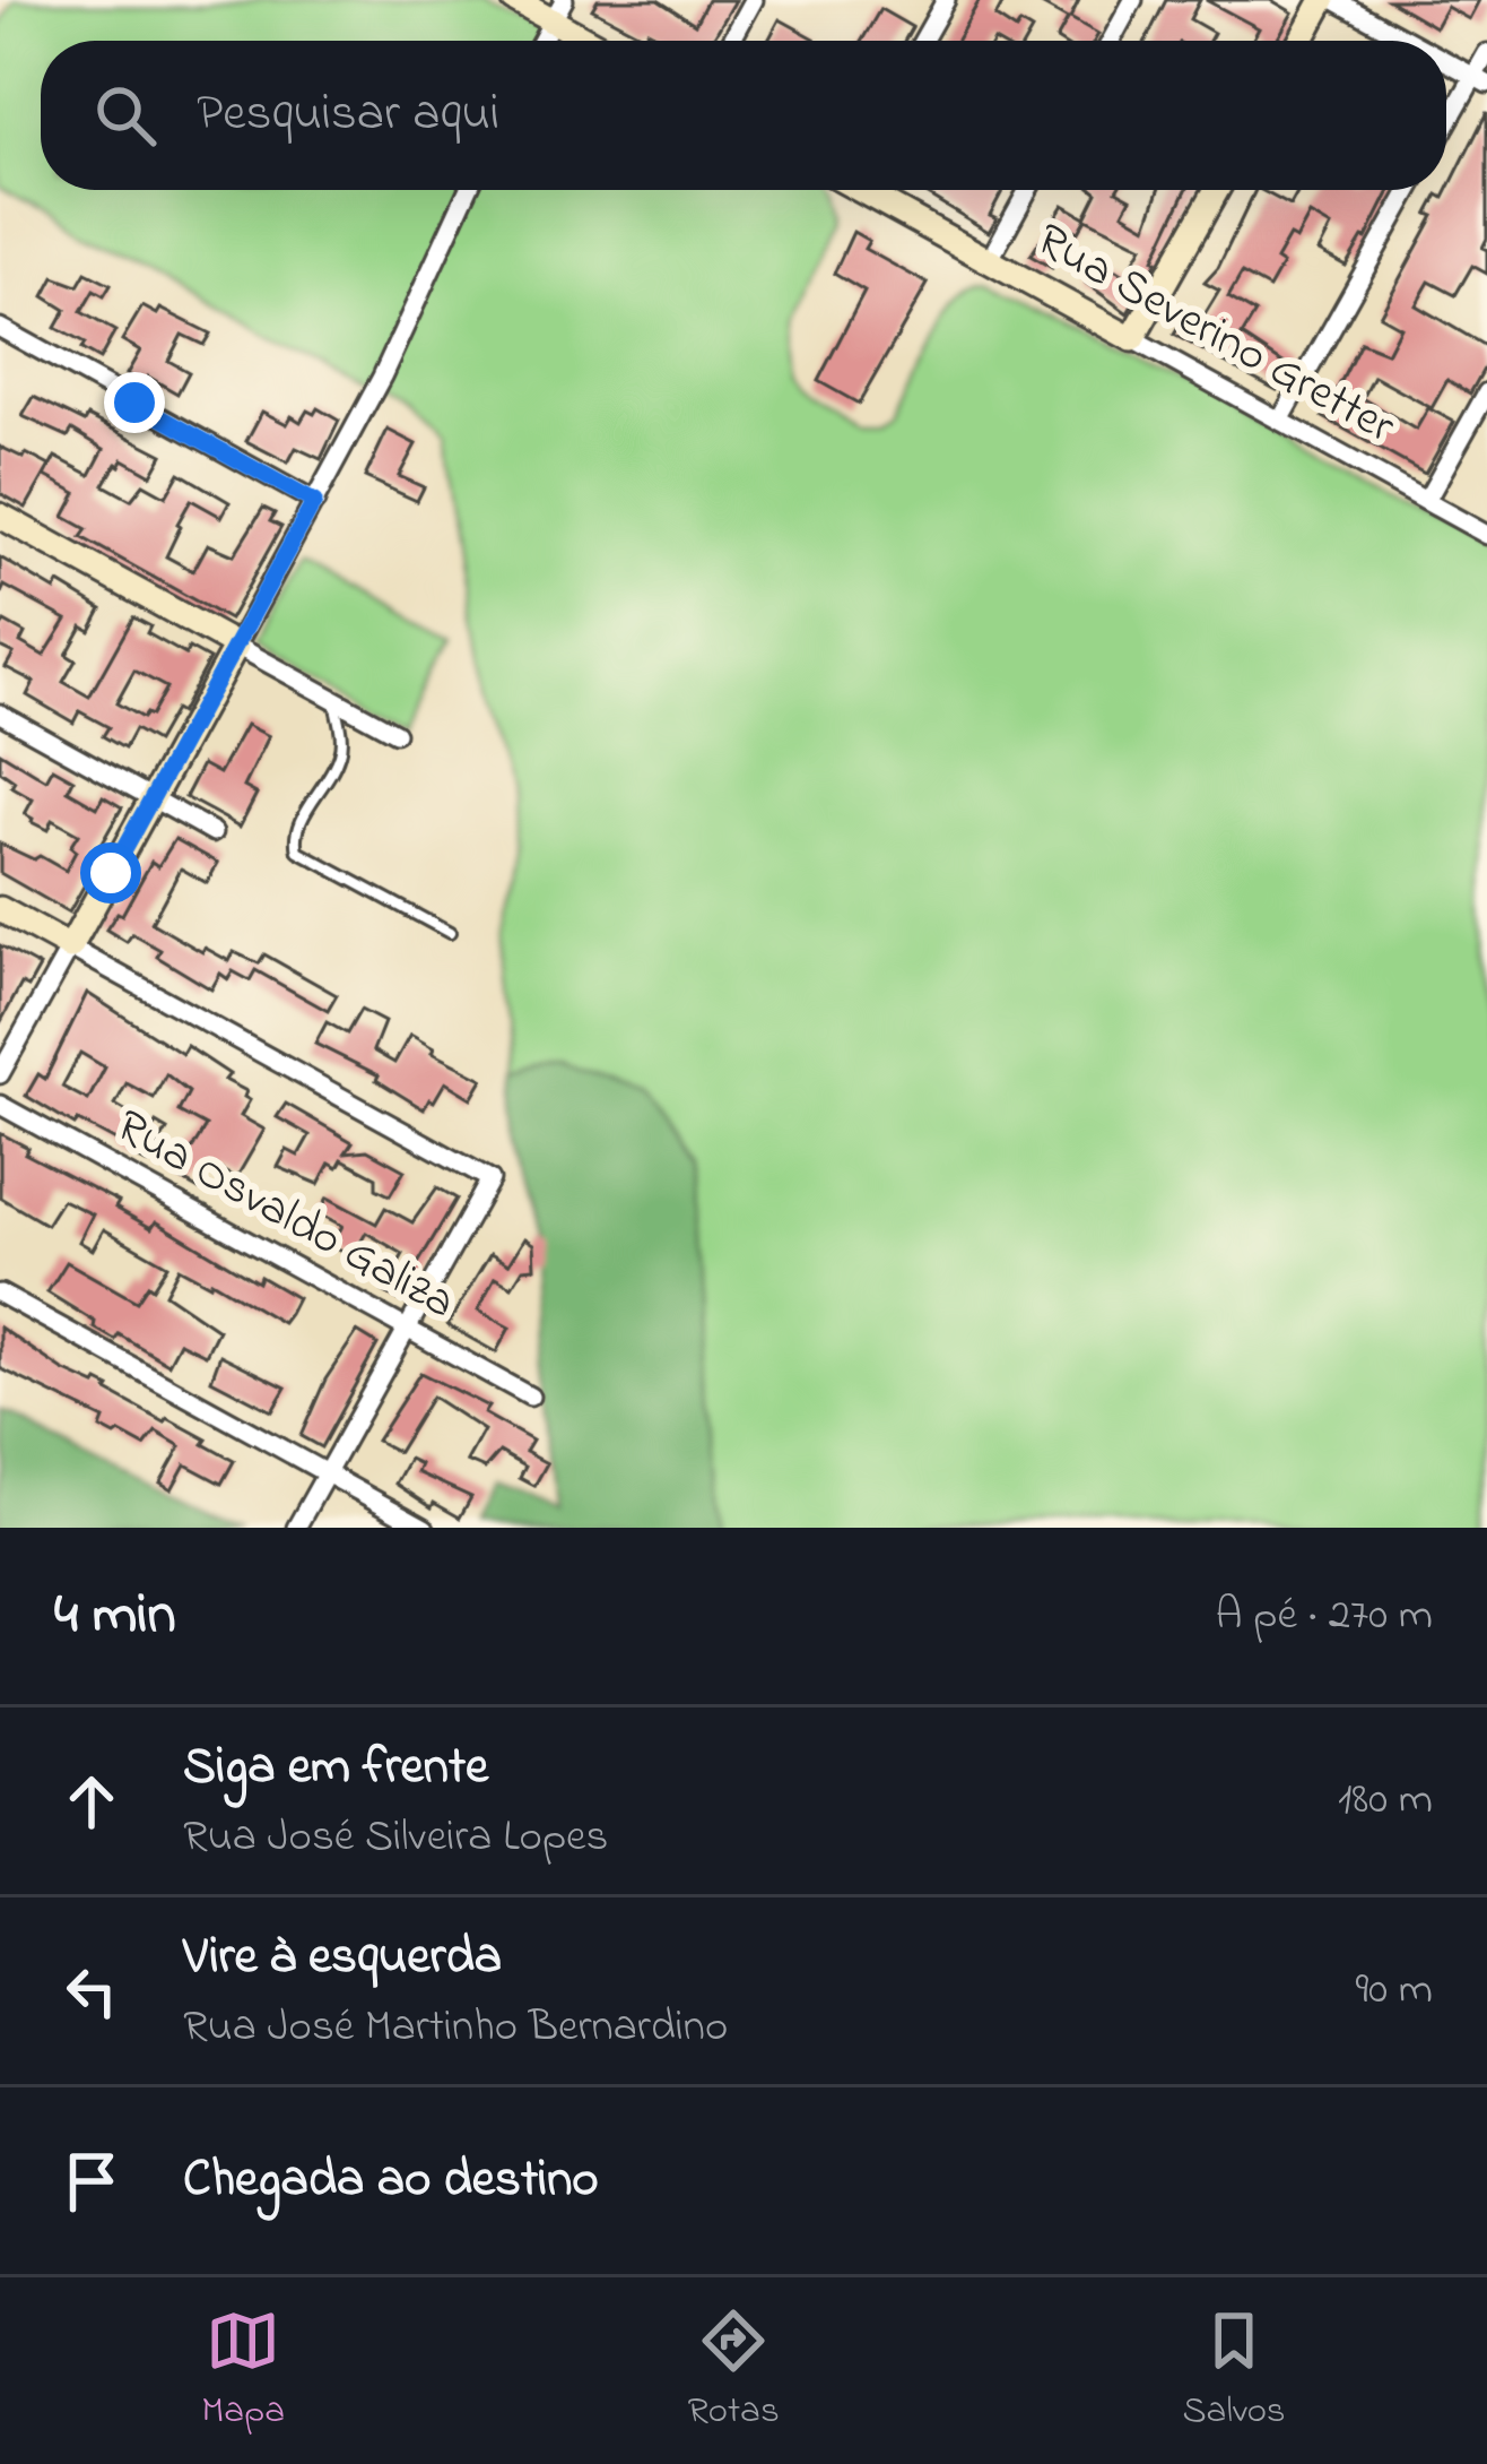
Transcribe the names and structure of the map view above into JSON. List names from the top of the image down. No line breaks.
{"streets":{"street":["Rua Severino Gretter","Rua Osvaldo Galiza"]},"page":{"search":"Pesquisar aqui","heading":["4 min","A pé · 270 m"],"list":[["Siga em frente","Rua José Silveira Lopes","180 m"],["Vire à esquerda","Rua José Martinho Bernardino","90 m"],"Chegada ao destino"],"nav":["Mapa","Rotas","Salvos"]}}
